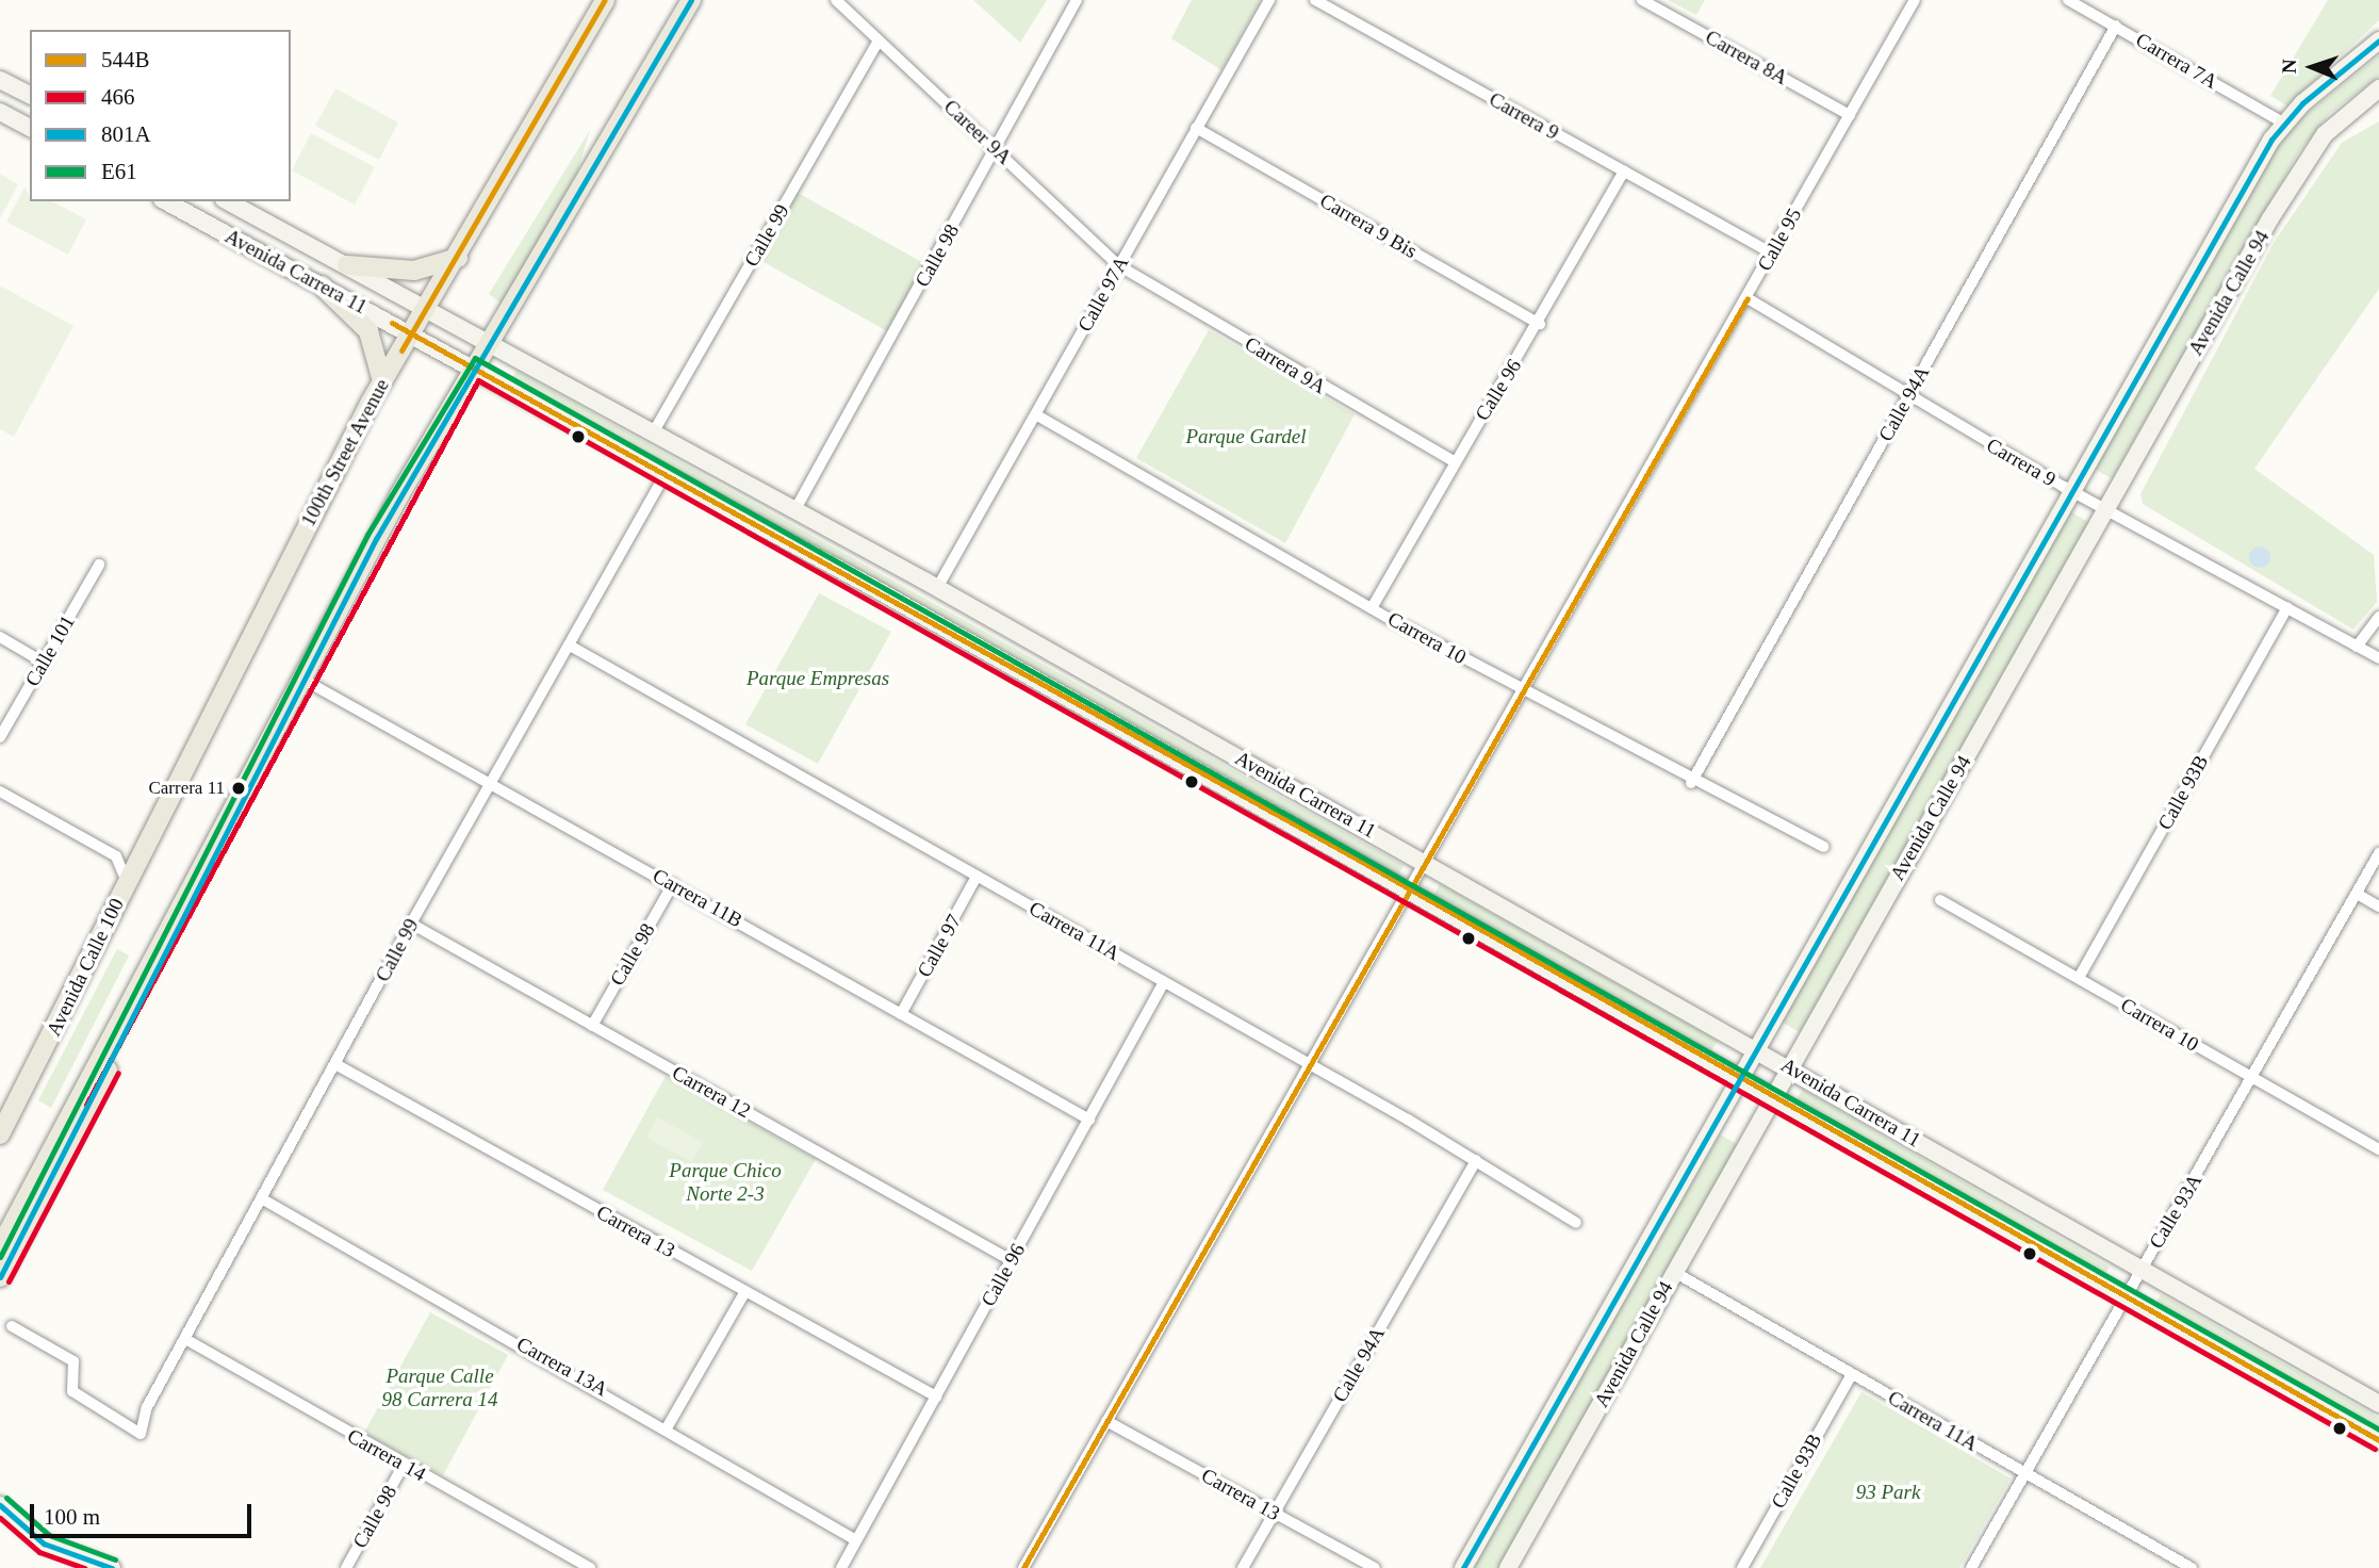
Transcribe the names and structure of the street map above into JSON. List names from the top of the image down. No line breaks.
{"streets":{"main road":["Avenida Carrera 11","Avenida Calle 94","100th Street Avenue","Avenida Calle 100"],"street":["Carrera 8A","Carrera 7A","Carrera 9","Career 9A","Carrera 9 Bis","Calle 99","Calle 95","Calle 98","Calle 97A","Carrera 9A","Calle 96","Calle 94A","Carrera 10","Calle 101","Calle 93B","Carrera 11B","Carrera 11A","Calle 97","Carrera 12","Calle 93A","Carrera 13","Carrera 13A","Carrera 14"]},"crossings":[["Carrera 8A","Calle 95"],["Carrera 7A","Avenida Calle 94"],["Carrera 7A","Calle 94A"],["Carrera 9","Calle 95"],["Carrera 9","Avenida Calle 94"],["Carrera 9","Calle 96"],["Carrera 9","Calle 94A"],["Carrera 9","Calle 93B"],["Career 9A","Calle 99"],["Career 9A","Calle 98"],["Career 9A","Calle 97A"],["Career 9A","Carrera 9A"],["Carrera 9 Bis","Calle 97A"],["Carrera 9 Bis","Calle 96"],["Calle 99","Avenida Carrera 11"],["Calle 99","Carrera 11B"],["Calle 99","Carrera 11A"],["Calle 99","Carrera 12"],["Calle 99","Carrera 13"],["Calle 99","Carrera 13A"],["Calle 99","Carrera 14"],["Calle 95","Avenida Carrera 11"],["Calle 95","Carrera 10"],["Calle 95","Carrera 11A"],["Calle 95","Carrera 13"],["Calle 98","Avenida Carrera 11"],["Calle 98","Carrera 11B"],["Calle 98","Carrera 12"],["Calle 98","Carrera 14"],["Avenida Carrera 11","Avenida Calle 94"],["Avenida Carrera 11","Calle 97A"],["Avenida Carrera 11","100th Street Avenue"],["Avenida Carrera 11","Calle 93A"],["Avenida Calle 94","Carrera 11A"],["Calle 97A","Carrera 9A"],["Calle 97A","Carrera 10"],["Carrera 9A","Calle 96"],["Calle 96","Carrera 10"],["Calle 96","Carrera 11B"],["Calle 96","Carrera 11A"],["Calle 96","Carrera 12"],["Calle 96","Carrera 13"],["Calle 96","Carrera 13A"],["Calle 94A","Carrera 10"],["Calle 94A","Carrera 11A"],["Calle 94A","Carrera 13"],["100th Street Avenue","Avenida Calle 100"],["Carrera 10","Calle 93B"],["Carrera 10","Calle 93A"],["Calle 93B","Carrera 11A"],["Carrera 11B","Calle 97"],["Carrera 11A","Calle 97"],["Carrera 11A","Calle 93A"]],"parks":["Parque Gardel","Parque Empresas","Parque Chico Norte 2-3","Parque Calle 98 Carrera 14","93 Park"],"places":["Carrera 11"],"lines":["transit line 544B","transit line 801A","transit line E61","transit line 466"],"legend":["544B","466","801A","E61"],"scale_bar":"100 m","north":"left"}
